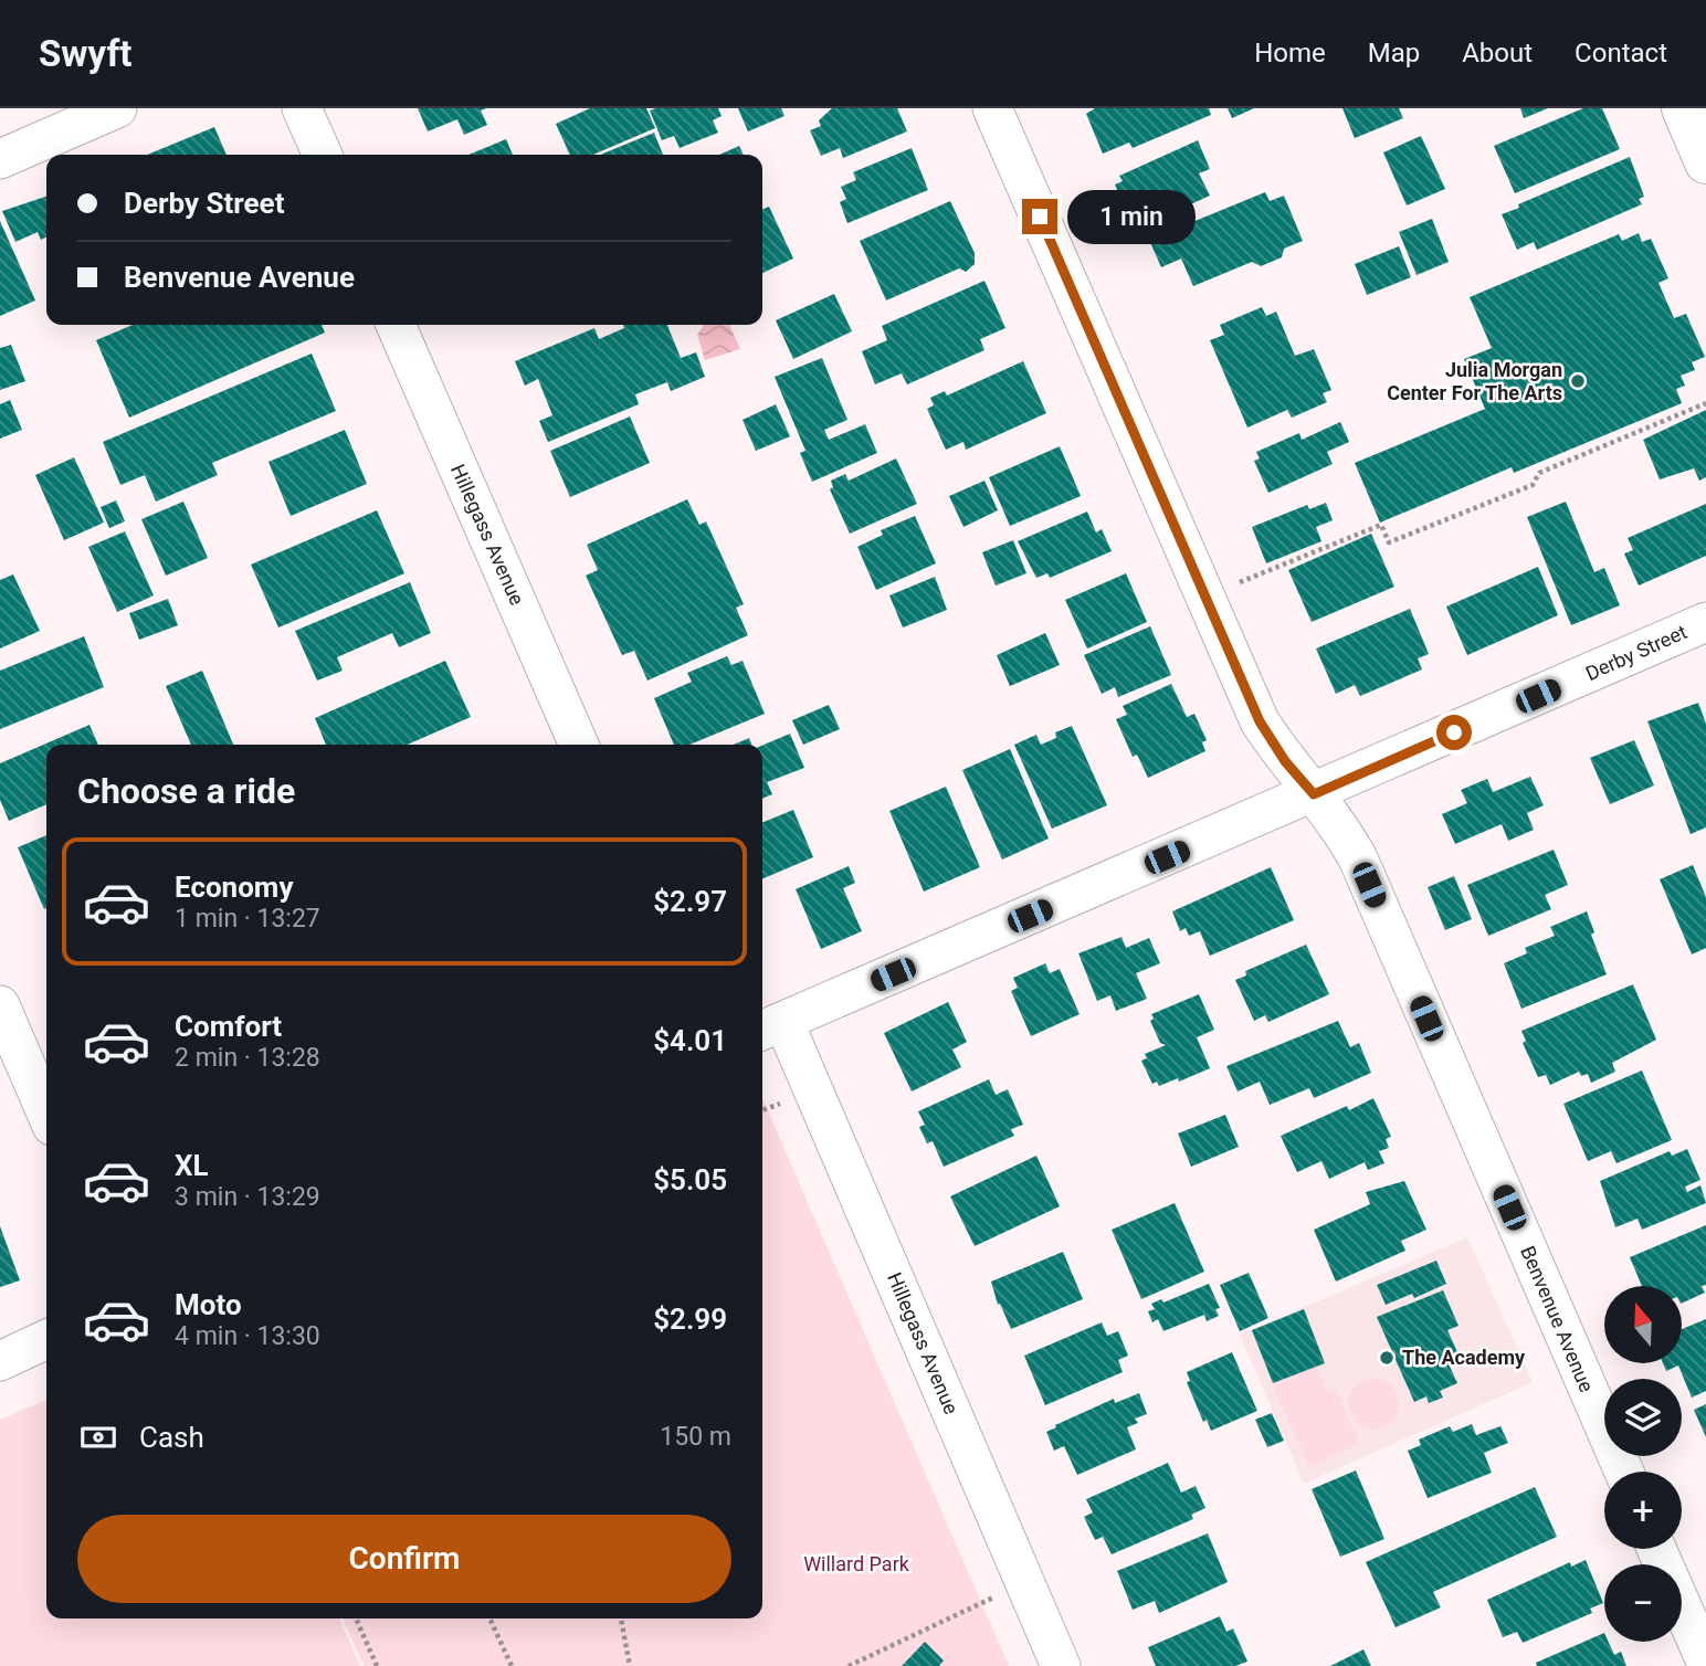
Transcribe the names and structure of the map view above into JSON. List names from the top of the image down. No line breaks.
{"streets":{"street":["Hillegass Avenue","Derby Street","Benvenue Avenue"]},"crossings":[["Hillegass Avenue","Derby Street"],["Derby Street","Benvenue Avenue"]],"parks":["Willard Park"],"places":["Julia Morgan Center For The Arts","The Academy"],"north":"top","page":{"header":"Swyft","nav":["Home","Map","About","Contact"],"banner":["Derby Street","Benvenue Avenue"],"bubble":"1 min","heading":"Choose a ride","list":[{"name":"Economy","note":"1 min · 13:27","value":"$2.97"},{"name":"Comfort","note":"2 min · 13:28","value":"$4.01"},{"name":"XL","note":"3 min · 13:29","value":"$5.05"},{"name":"Moto","note":"4 min · 13:30","value":"$2.99"}],"map_buttons":["+","−"],"pay":["Cash","150 m"],"buttons":"Confirm"}}
